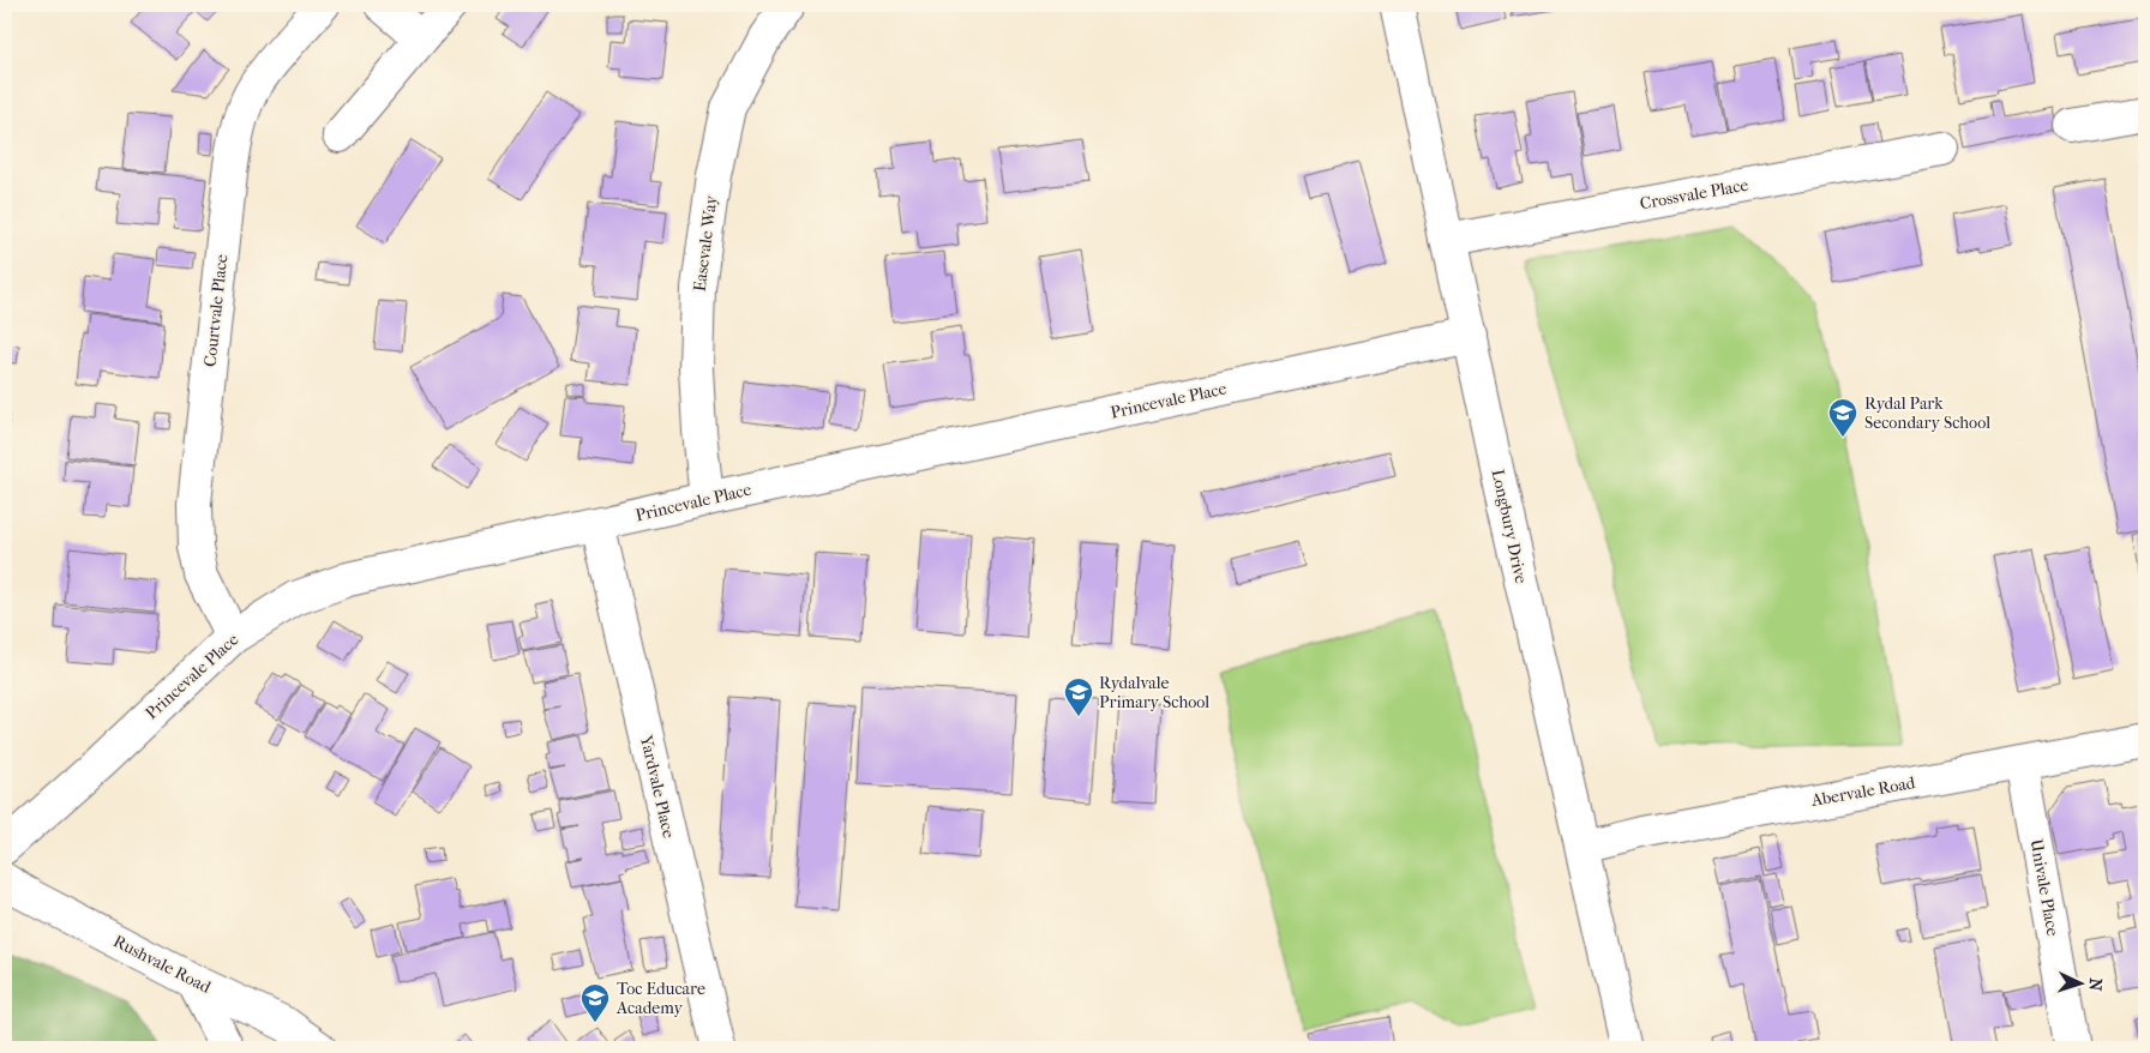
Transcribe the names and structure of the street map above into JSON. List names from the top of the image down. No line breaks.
{"streets":{"street":["Crossvale Place","Easevale Way","Courtvale Place","Princevale Place","Longbury Drive","Yardvale Place","Abervale Road","Univale Place","Rushvale Road"]},"crossings":[["Crossvale Place","Longbury Drive"],["Easevale Way","Princevale Place"],["Courtvale Place","Princevale Place"],["Princevale Place","Longbury Drive"],["Princevale Place","Yardvale Place"],["Longbury Drive","Abervale Road"],["Abervale Road","Univale Place"]],"places":{"school or university":["Rydal Park Secondary School","Rydalvale Primary School","Toc Educare Academy"]},"north":"right"}
